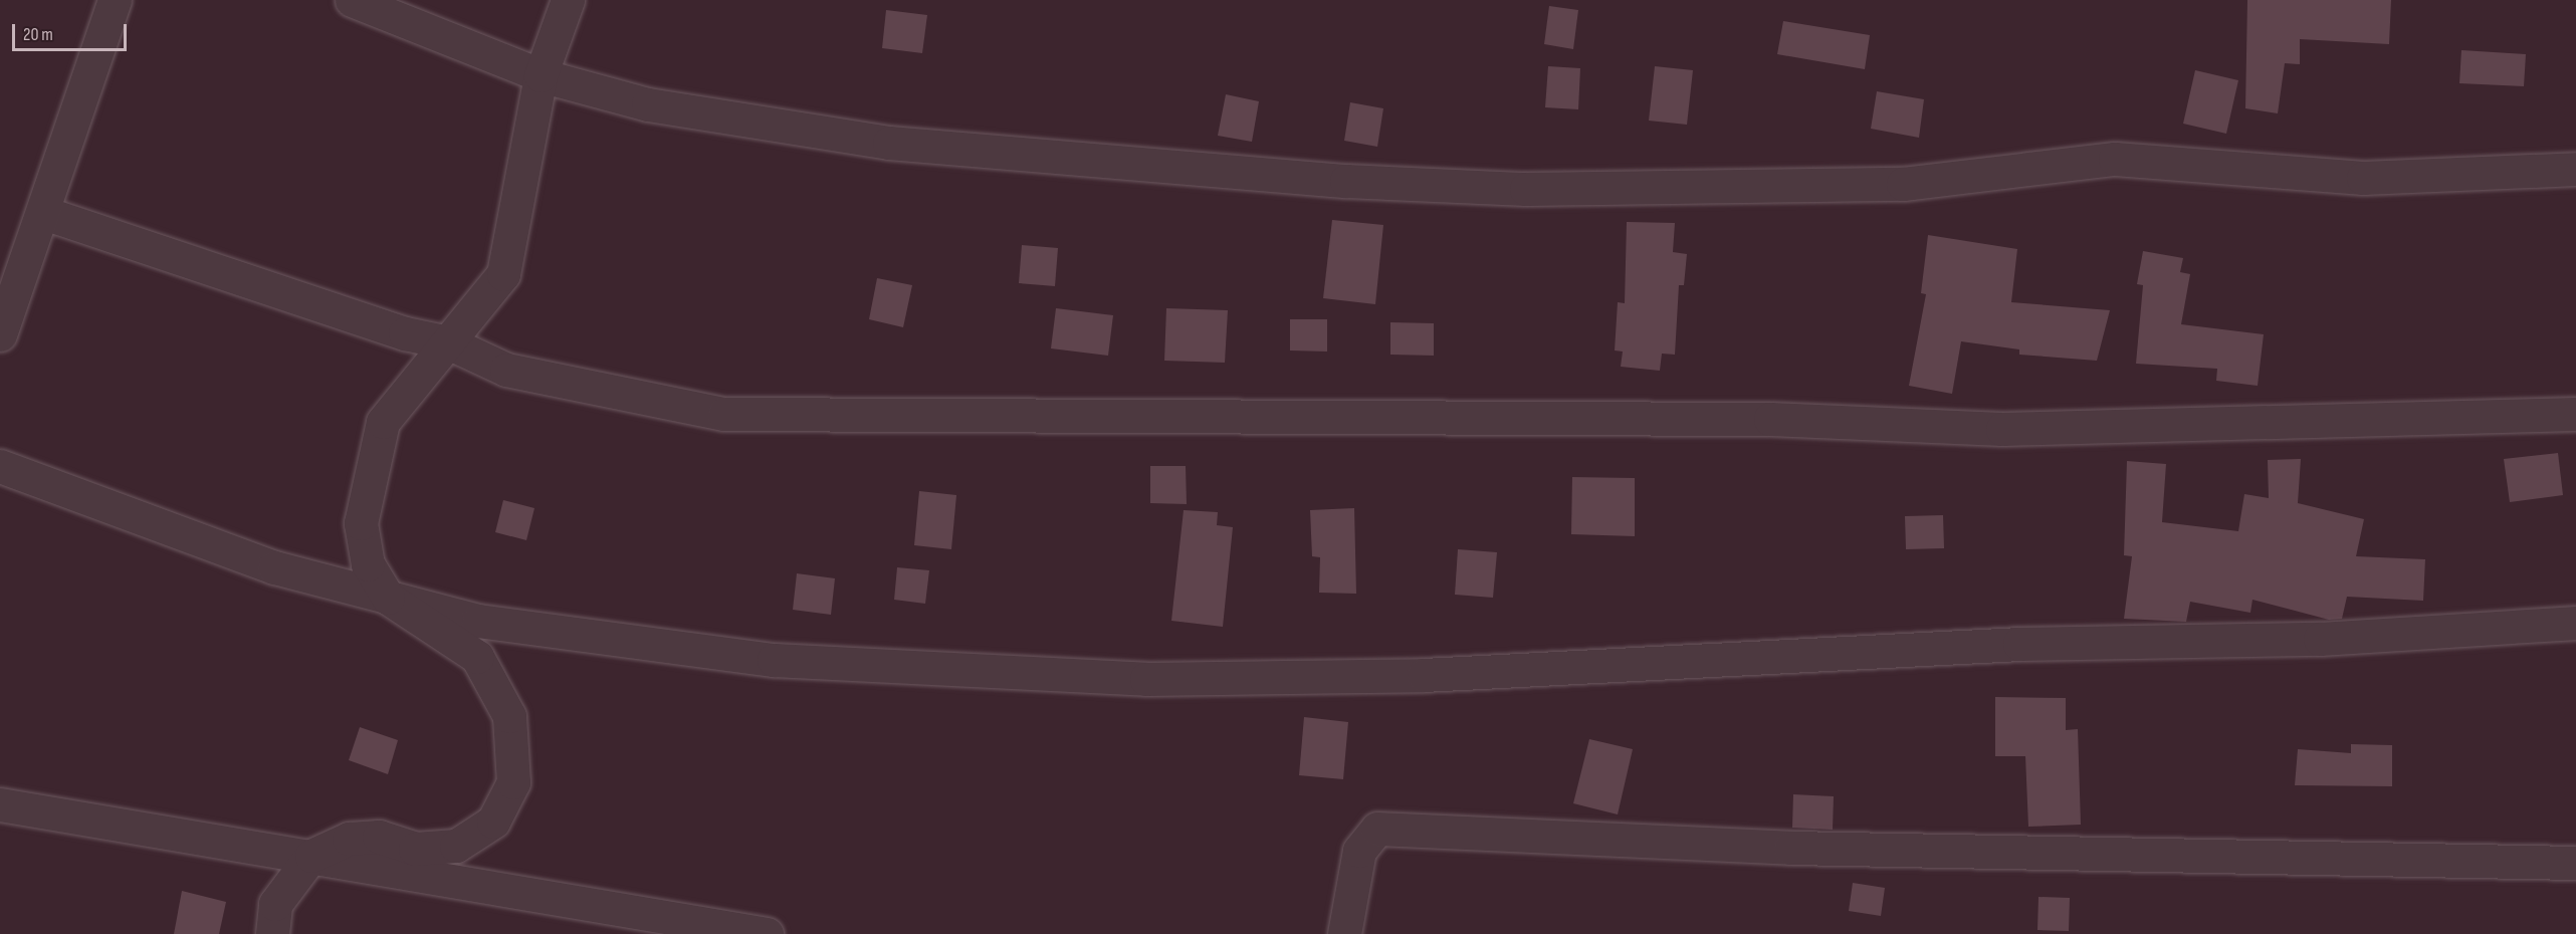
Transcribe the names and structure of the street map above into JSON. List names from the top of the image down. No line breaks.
{"scale_bar":"20 m"}
